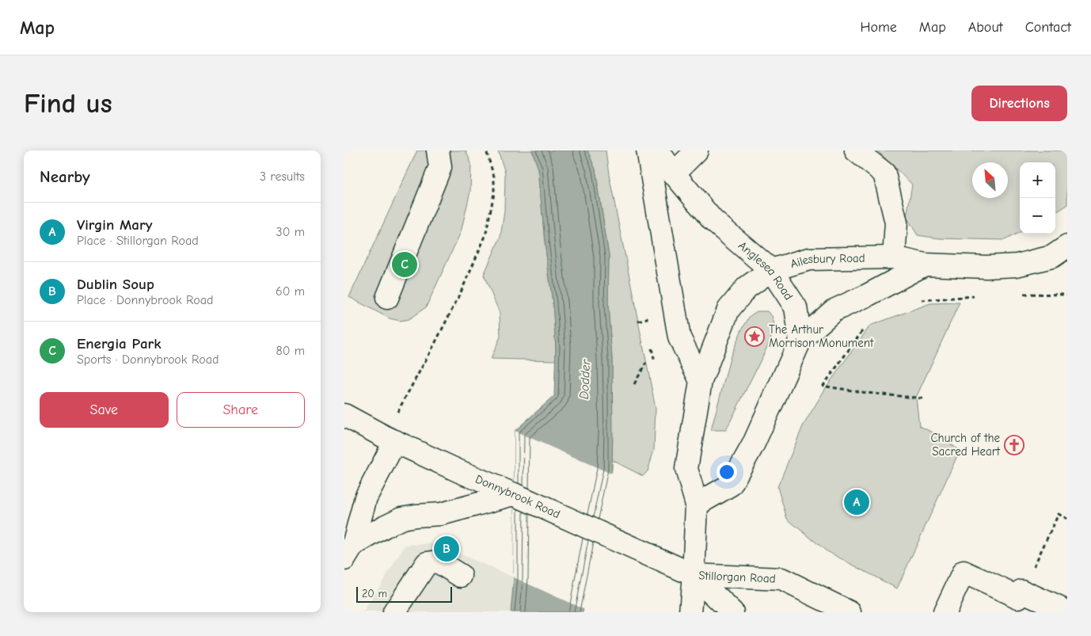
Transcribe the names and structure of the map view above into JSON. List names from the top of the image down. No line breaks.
{"streets":{"main road":["Ailesbury Road","Anglesea Road","Donnybrook Road","Stillorgan Road"]},"crossings":[["Ailesbury Road","Anglesea Road"],["Donnybrook Road","Stillorgan Road"]],"water":["Dodder"],"places":{"place":["The Arthur Morrison Monument"],"church":["Church of the Sacred Heart"]},"scale_bar":"20 m","north":"top left","page":{"header":"Map","nav":["Home","Map","About","Contact"],"buttons":["Directions",["Save","Share"]],"title":"Find us","heading":["Nearby","3 results"],"map_buttons":["+","−"],"list":[{"mark":"A","name":"Virgin Mary","note":"Place · Stillorgan Road","value":"30 m"},{"mark":"B","name":"Dublin Soup","note":"Place · Donnybrook Road","value":"60 m"},{"mark":"C","name":"Energia Park","note":"Sports · Donnybrook Road","value":"80 m"}],"pins":["C","A","B"],"scale":"20 m"}}
